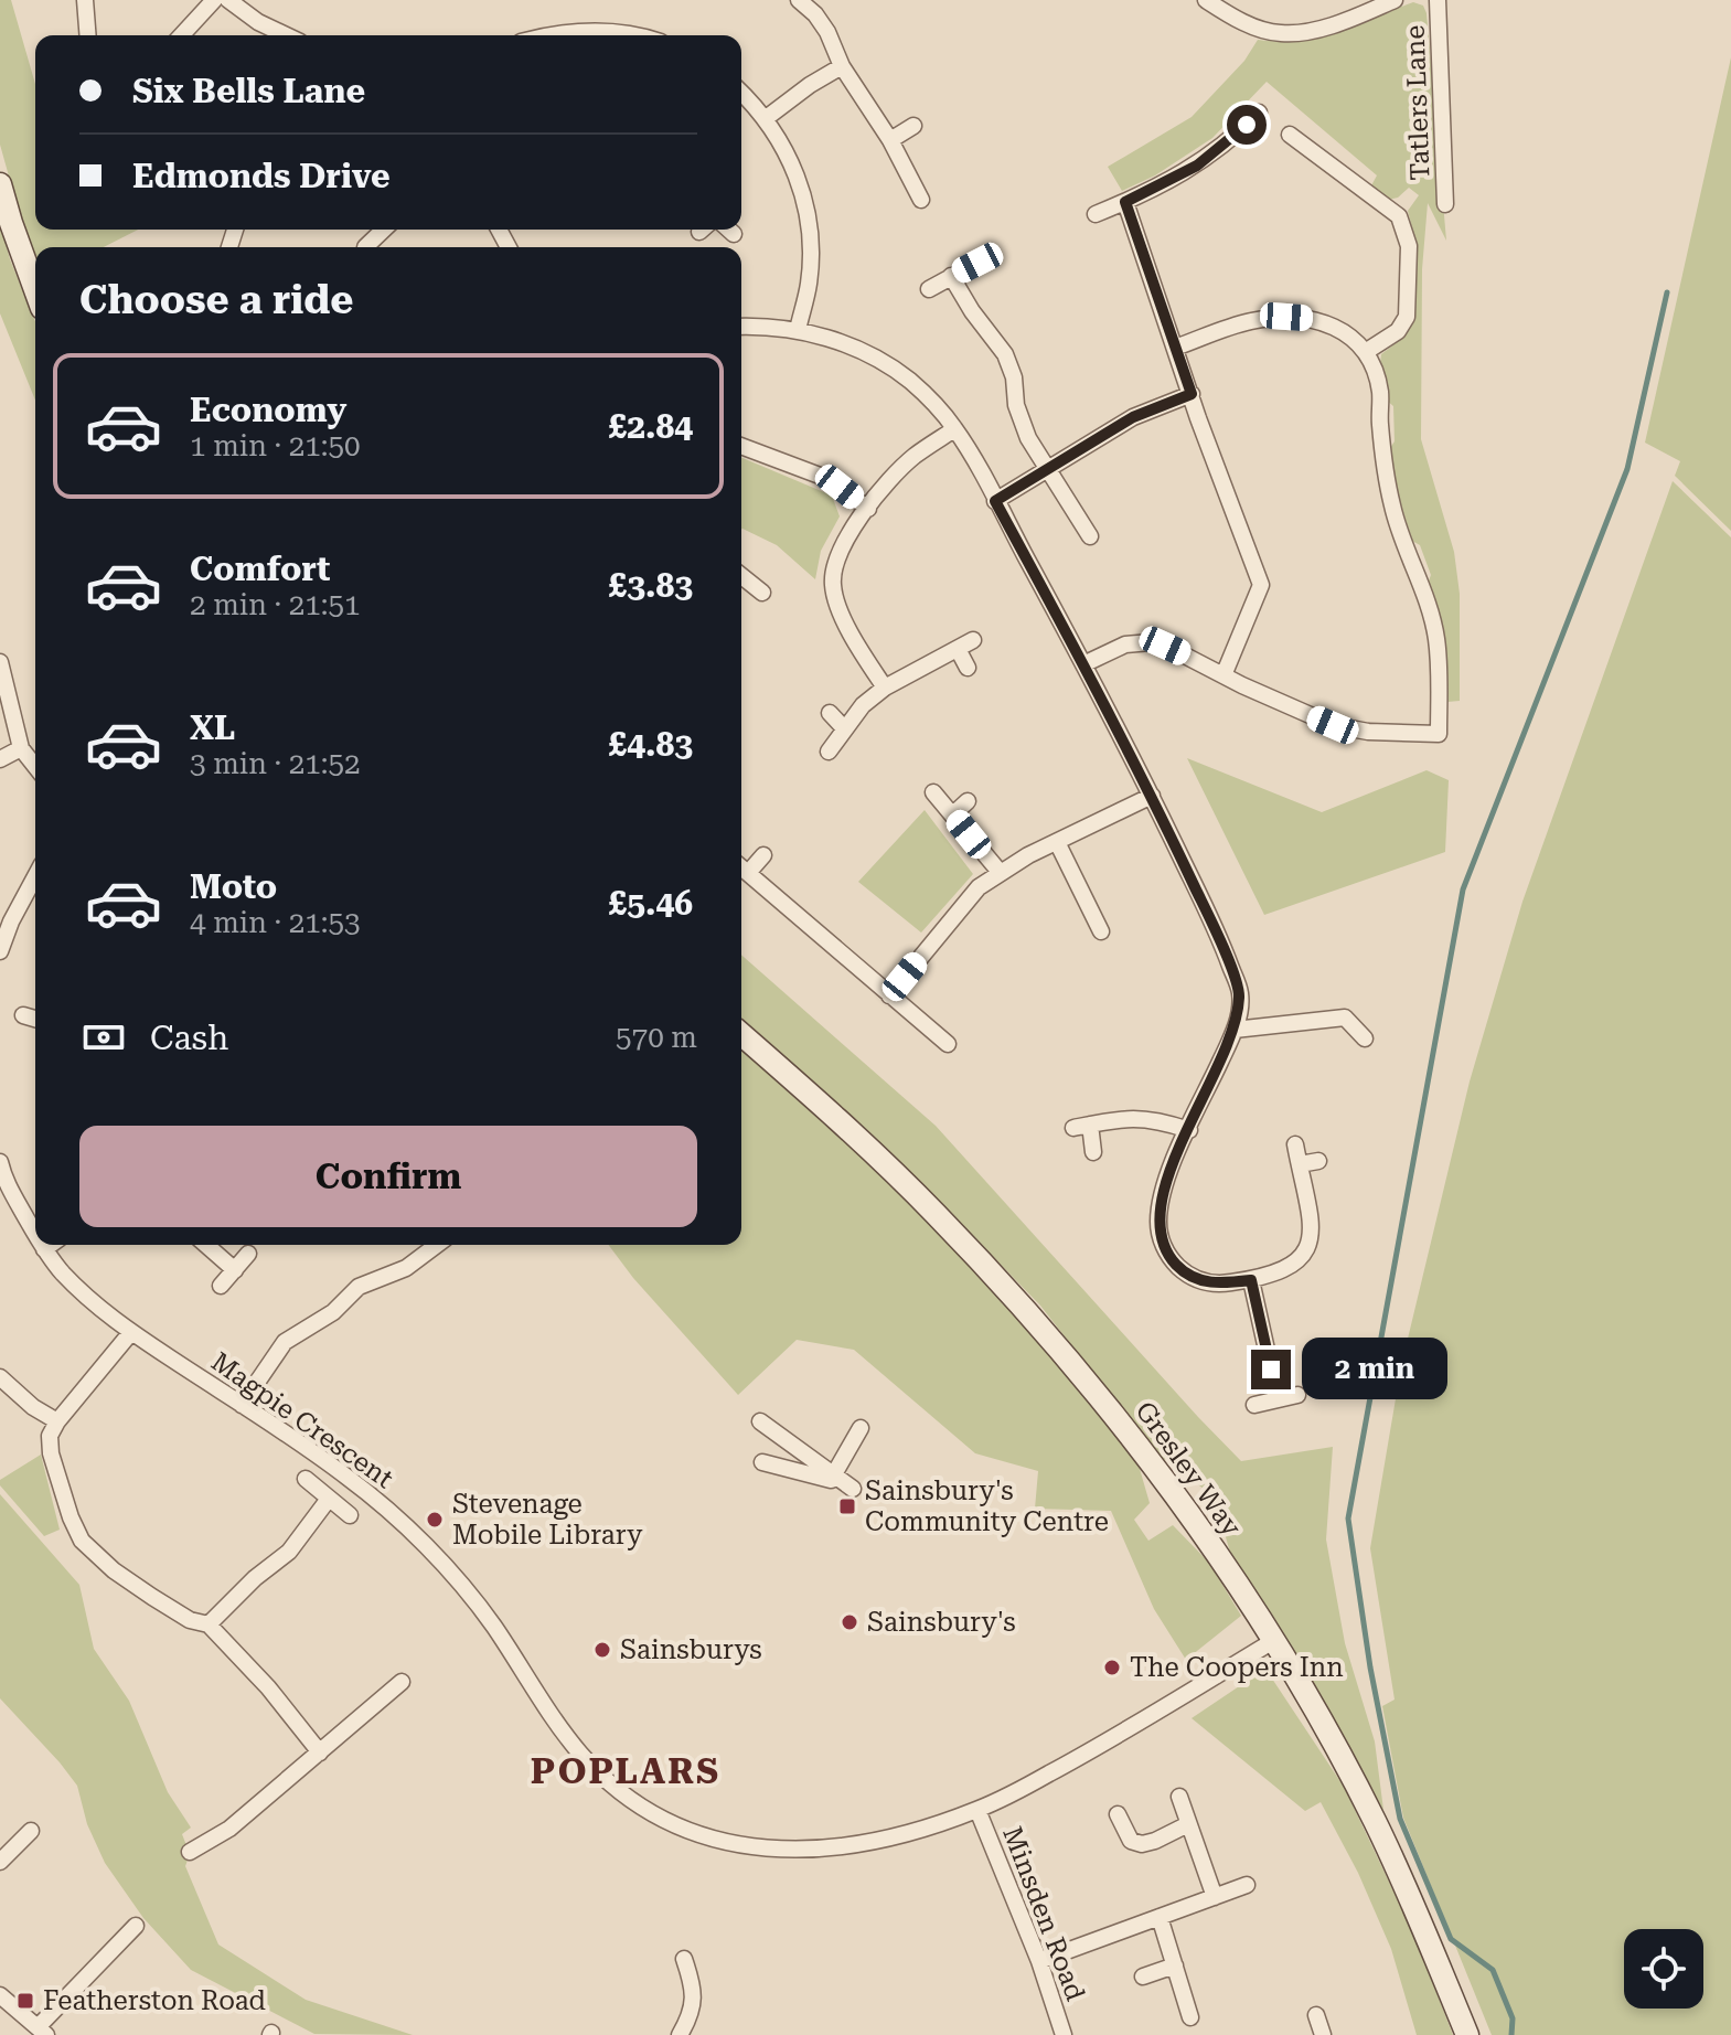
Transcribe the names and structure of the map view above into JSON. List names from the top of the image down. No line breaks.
{"streets":{"street":["Tatlers Lane","Magpie Crescent","Gresley Way","Minsden Road"]},"crossings":[["Magpie Crescent","Gresley Way"],["Magpie Crescent","Minsden Road"]],"districts":["POPLARS"],"places":{"transit":["Sainsbury's Community Centre","Featherston Road"],"other":["Stevenage Mobile Library","Sainsbury's","Sainsburys","The Coopers Inn"]},"page":{"banner":["Six Bells Lane","Edmonds Drive"],"heading":"Choose a ride","list":[{"name":"Economy","note":"1 min · 21:50","value":"£2.84"},{"name":"Comfort","note":"2 min · 21:51","value":"£3.83"},{"name":"XL","note":"3 min · 21:52","value":"£4.83"},{"name":"Moto","note":"4 min · 21:53","value":"£5.46"}],"pay":["Cash","570 m"],"buttons":"Confirm","bubble":"2 min"}}
